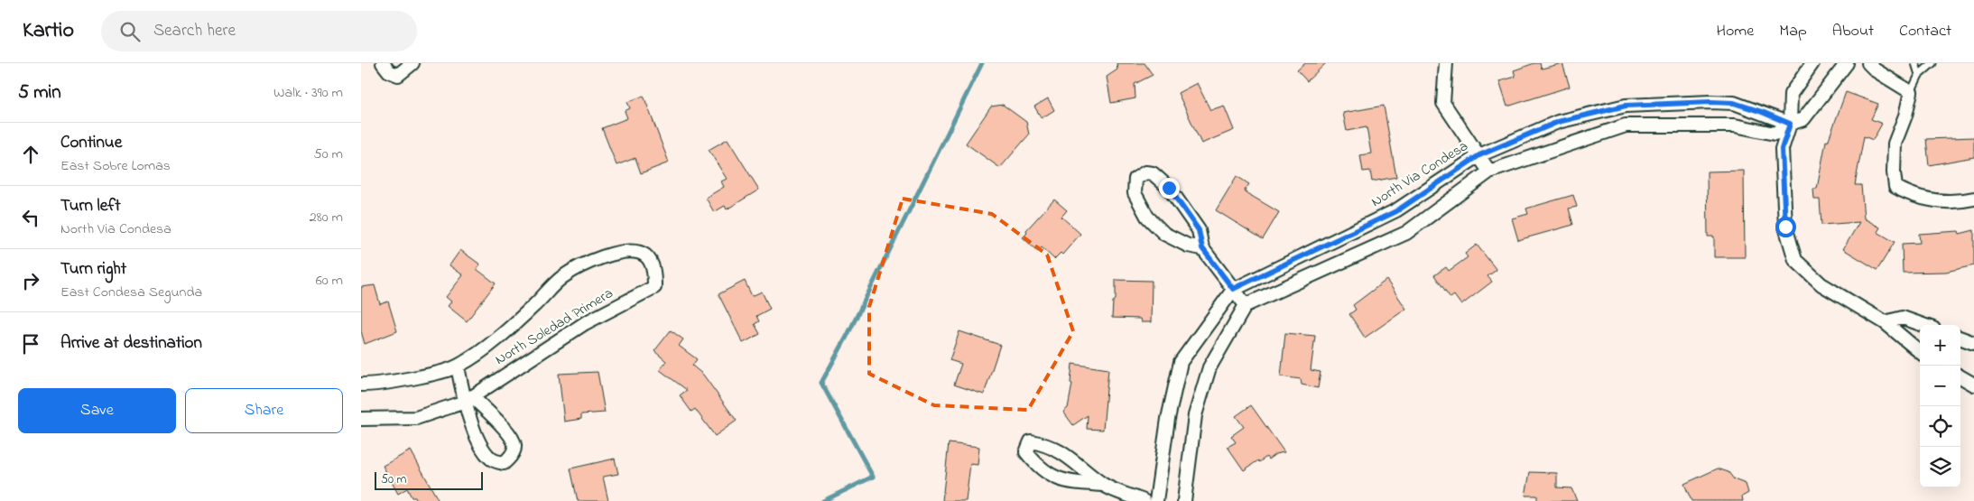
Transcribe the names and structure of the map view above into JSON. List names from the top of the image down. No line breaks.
{"streets":{"street":["North Via Condesa","North Soledad Primera"]},"scale_bar":"50 m","page":{"header":"Kartio","search":"Search here","nav":["Home","Map","About","Contact"],"heading":["5 min","Walk · 390 m"],"list":[["Continue","East Sobre Lomas","50 m"],["Turn left","North Via Condesa","280 m"],["Turn right","East Condesa Segunda","60 m"],"Arrive at destination"],"map_buttons":["+","−"],"buttons":["Save","Share"],"scale":"50 m"}}
